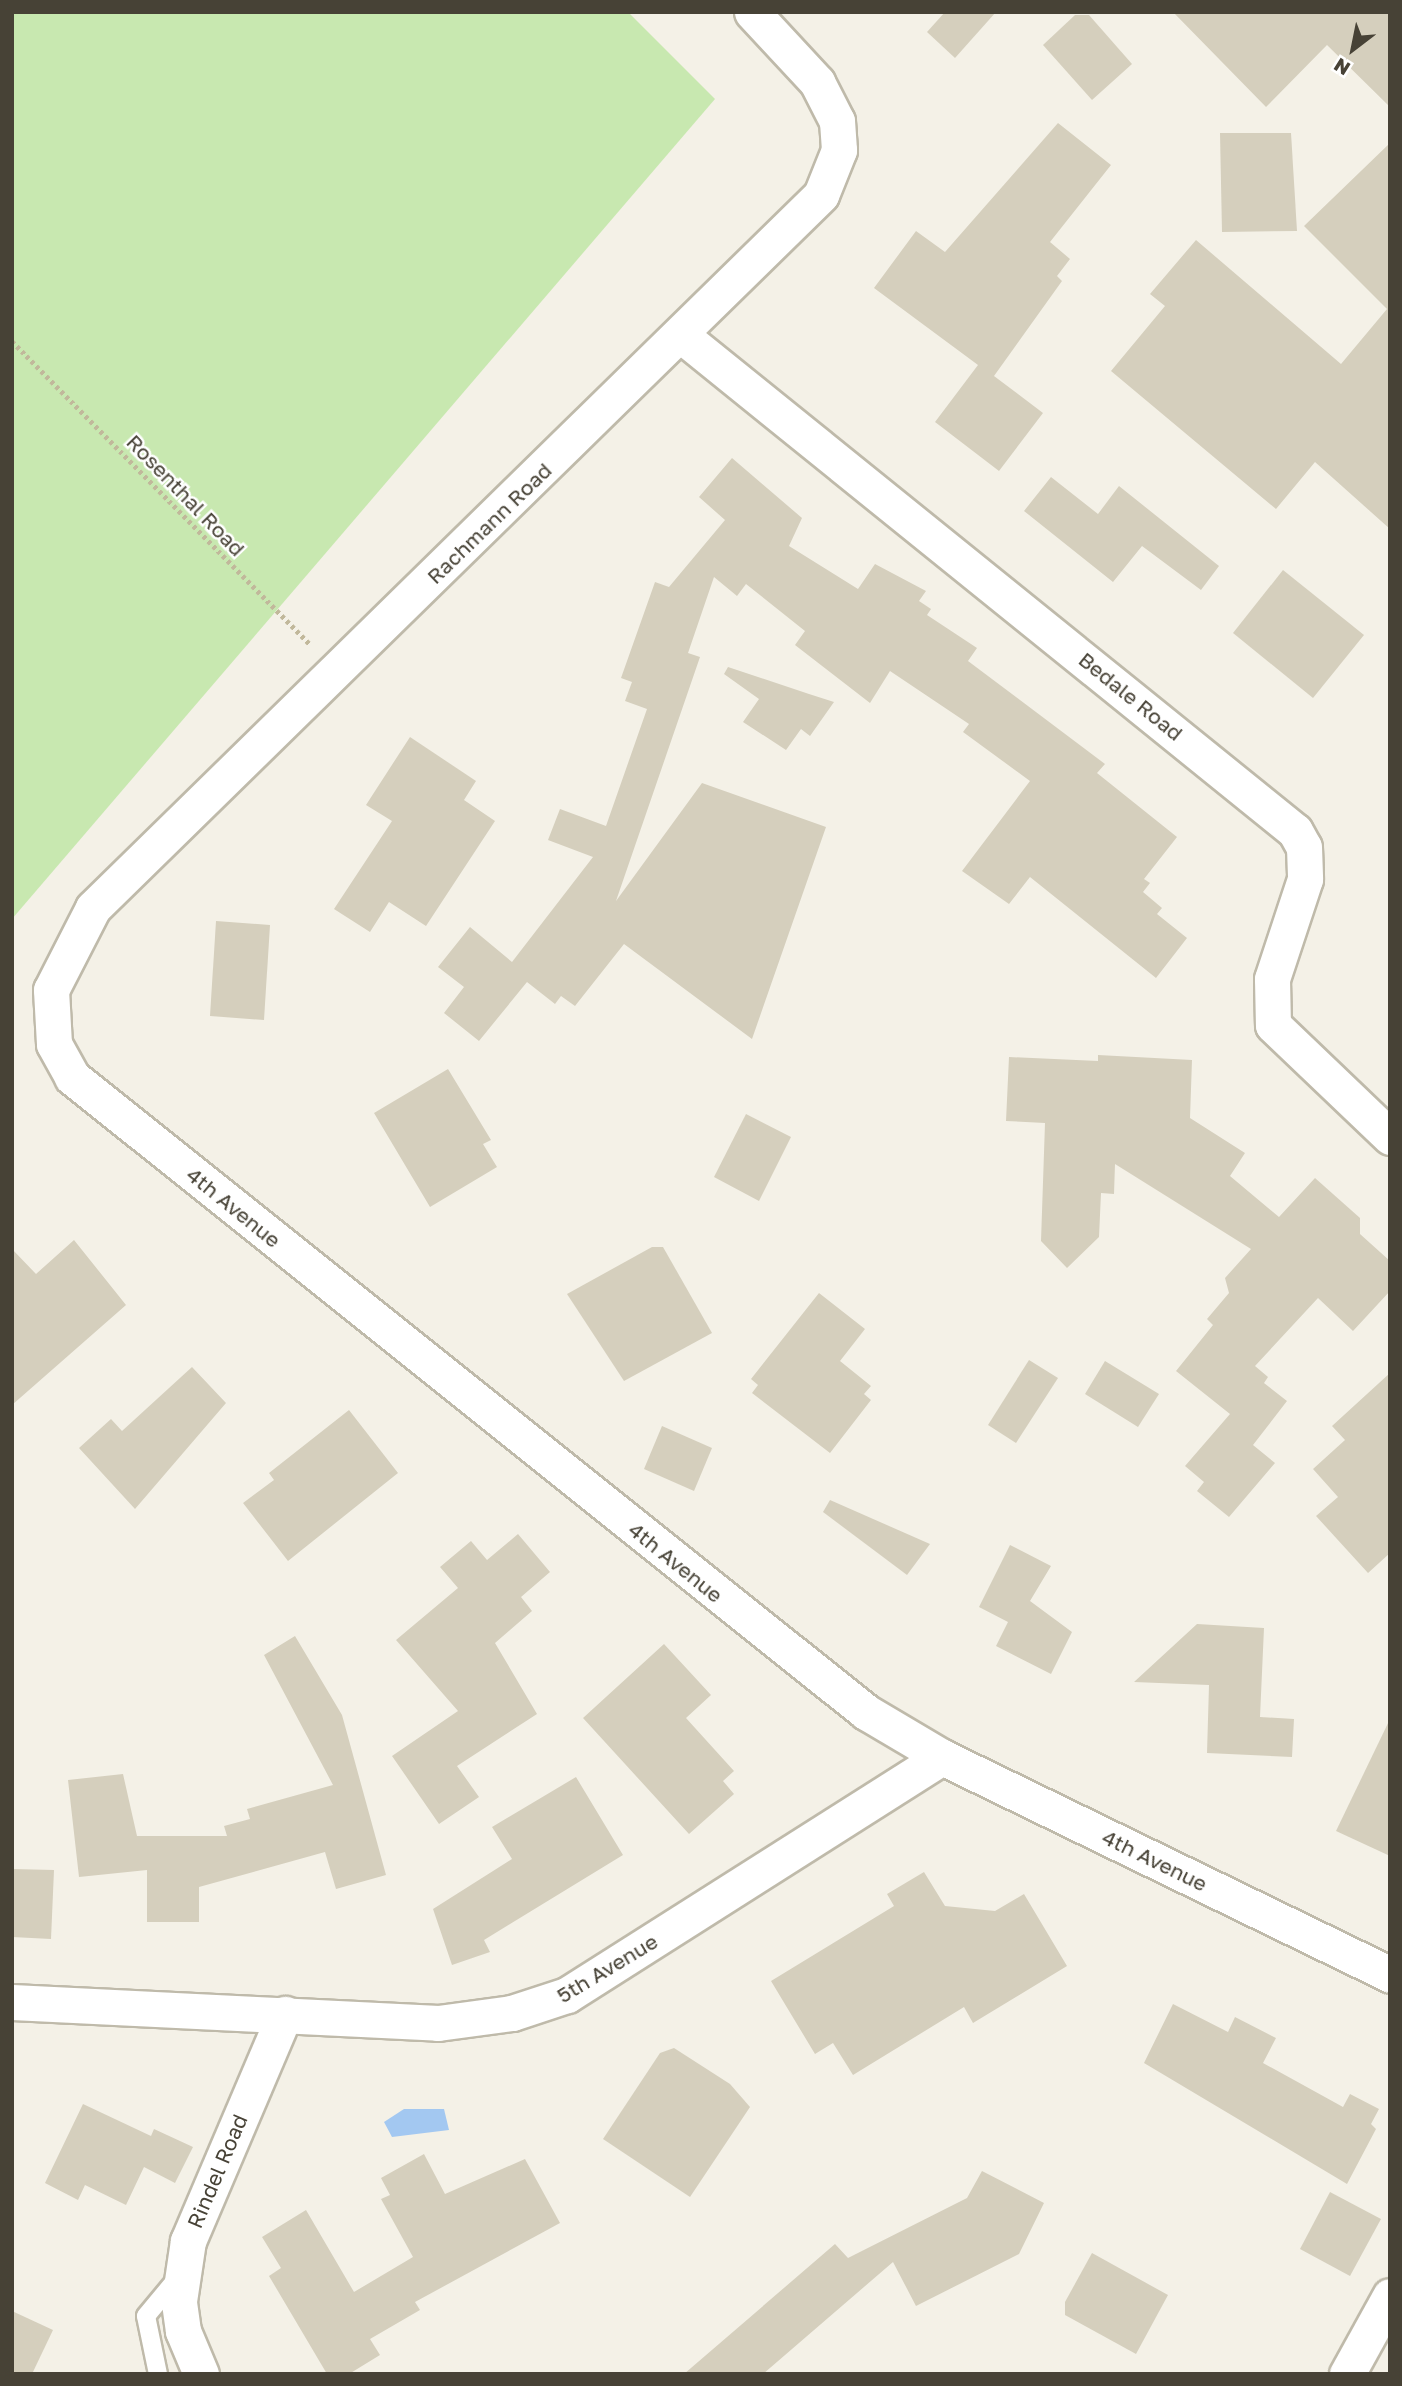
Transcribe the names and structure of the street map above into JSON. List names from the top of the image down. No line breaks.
{"streets":{"street":["Rachmann Road","Bedale Road","4th Avenue","5th Avenue","Rindel Road"],"path":["Rosenthal Road"]},"crossings":[["Rosenthal Road","Rachmann Road"],["Rachmann Road","Bedale Road"],["Rachmann Road","4th Avenue"],["4th Avenue","5th Avenue"],["5th Avenue","Rindel Road"]],"north":"bottom left"}
